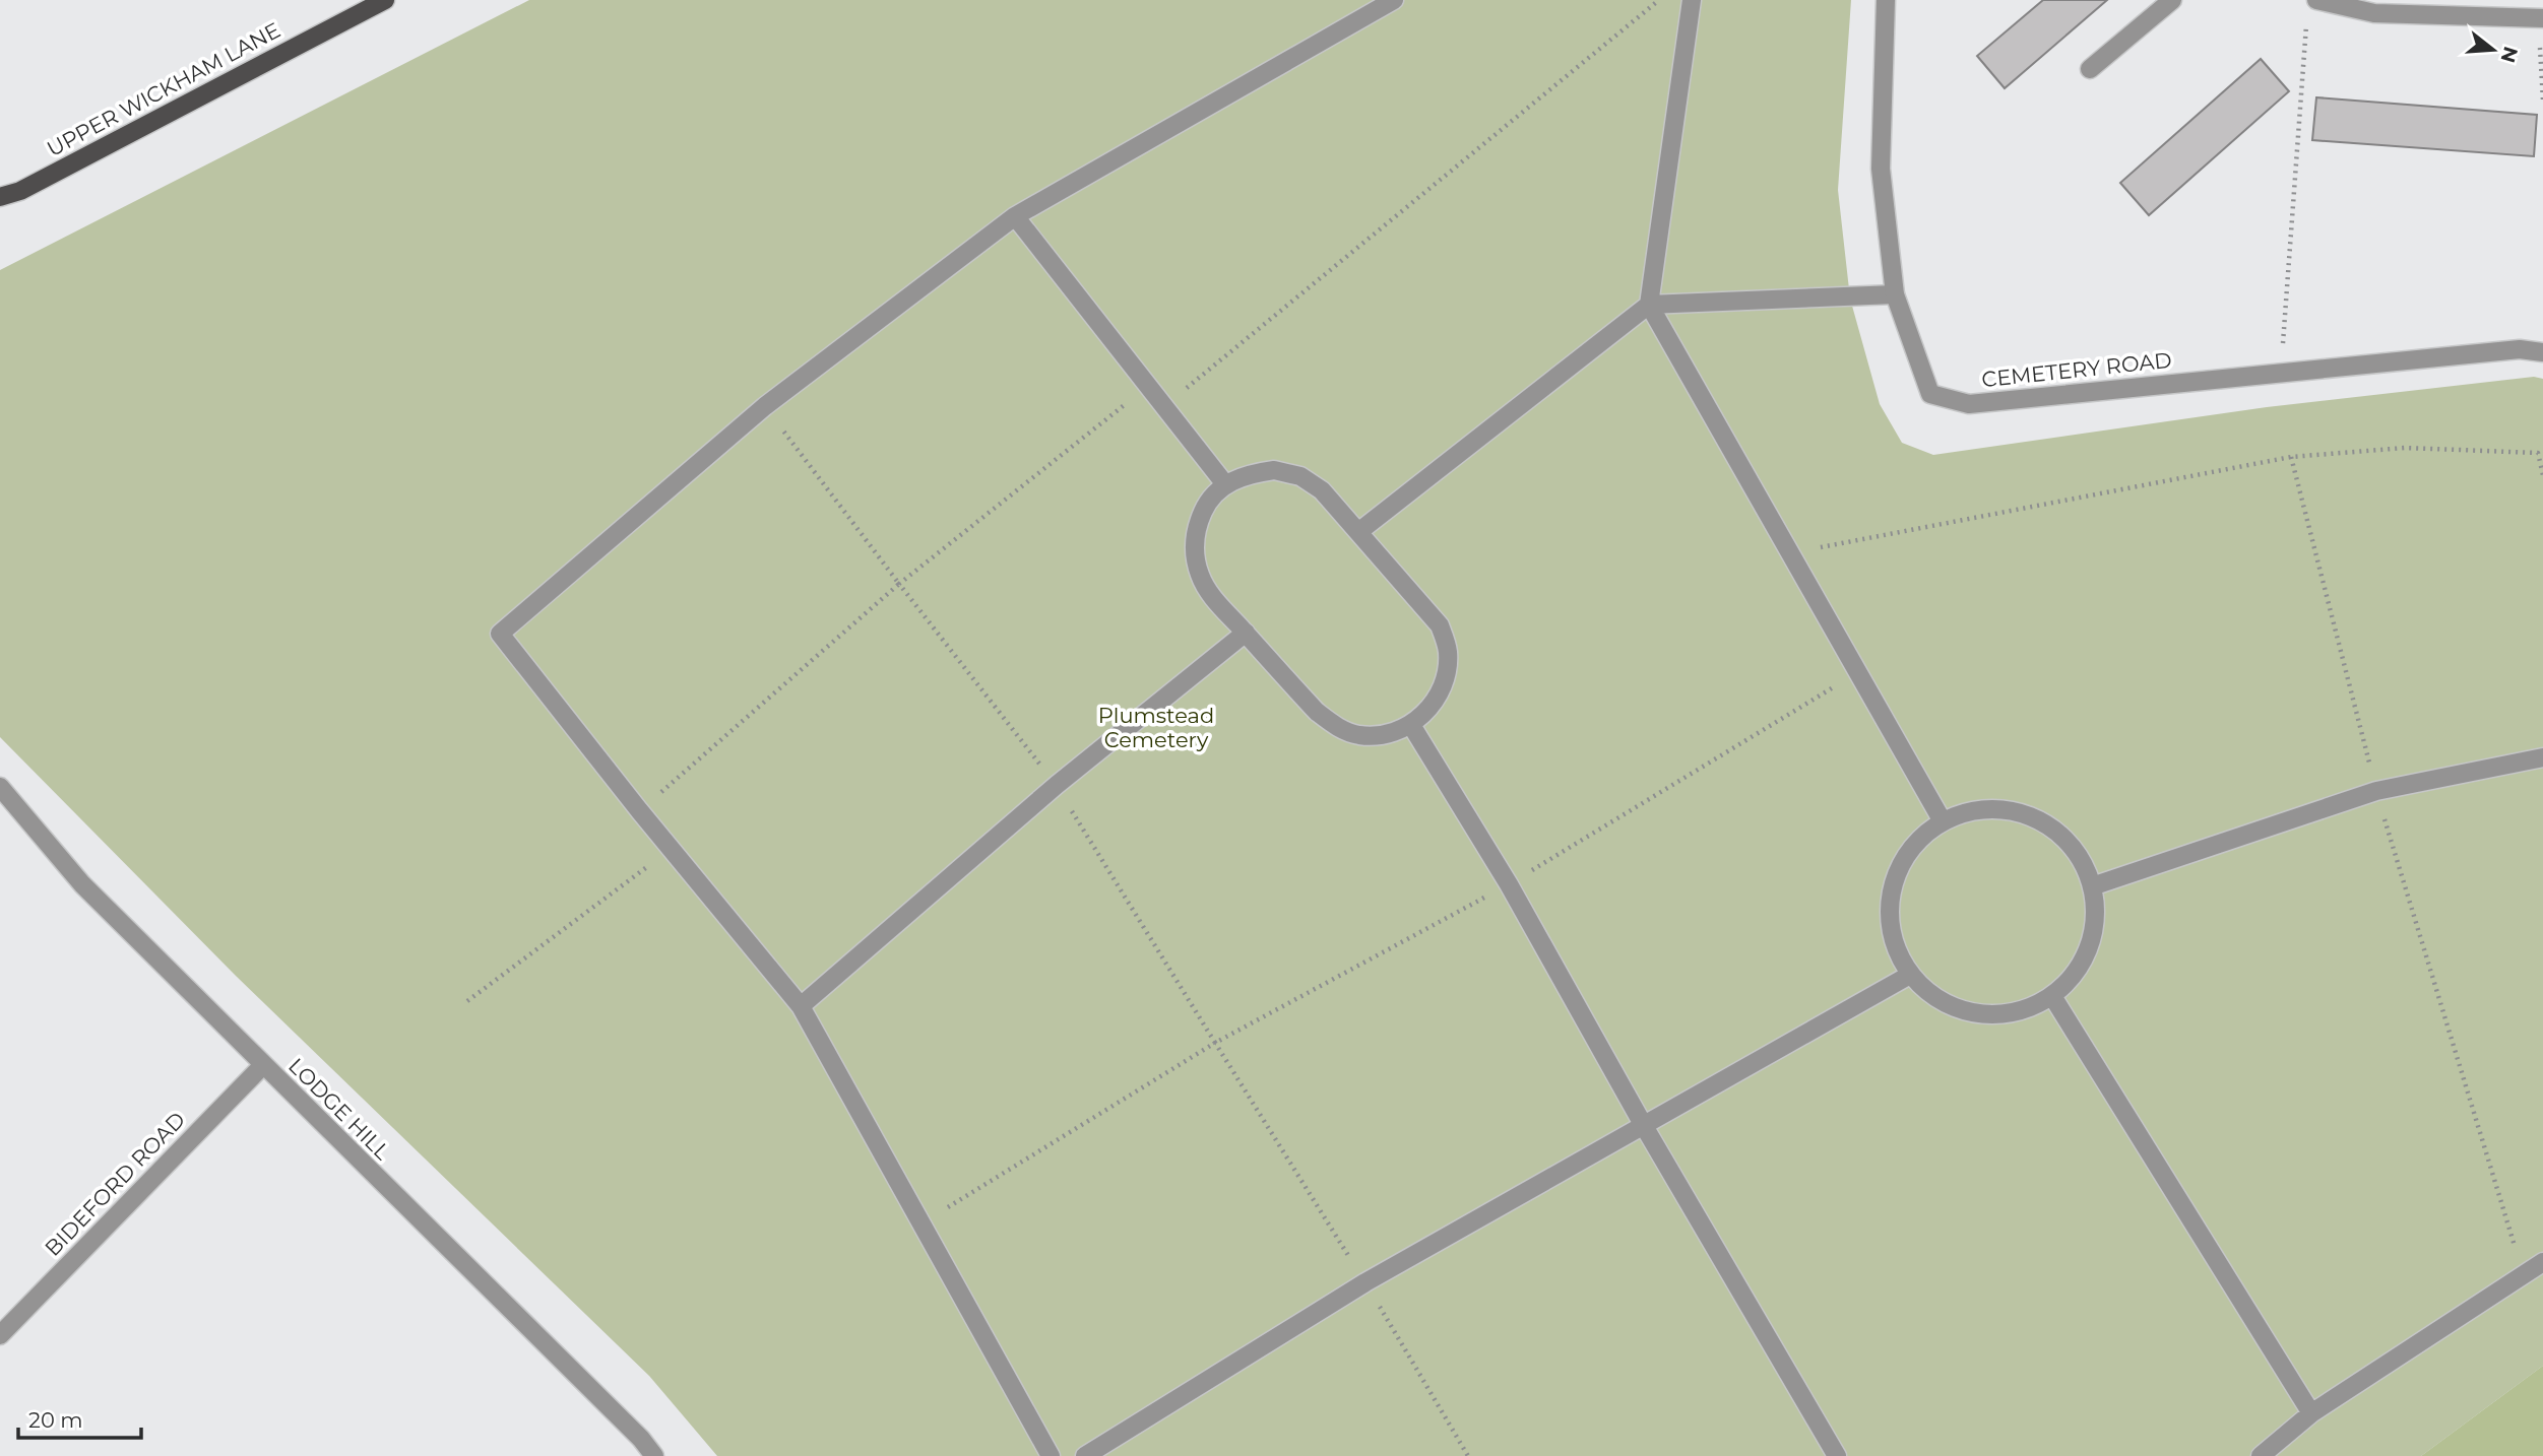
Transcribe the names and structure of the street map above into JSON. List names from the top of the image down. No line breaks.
{"streets":{"main road":["UPPER WICKHAM LANE"],"street":["CEMETERY ROAD","LODGE HILL","BIDEFORD ROAD"]},"crossings":[["LODGE HILL","BIDEFORD ROAD"]],"parks":["Plumstead Cemetery"],"scale_bar":"20 m","north":"right"}
